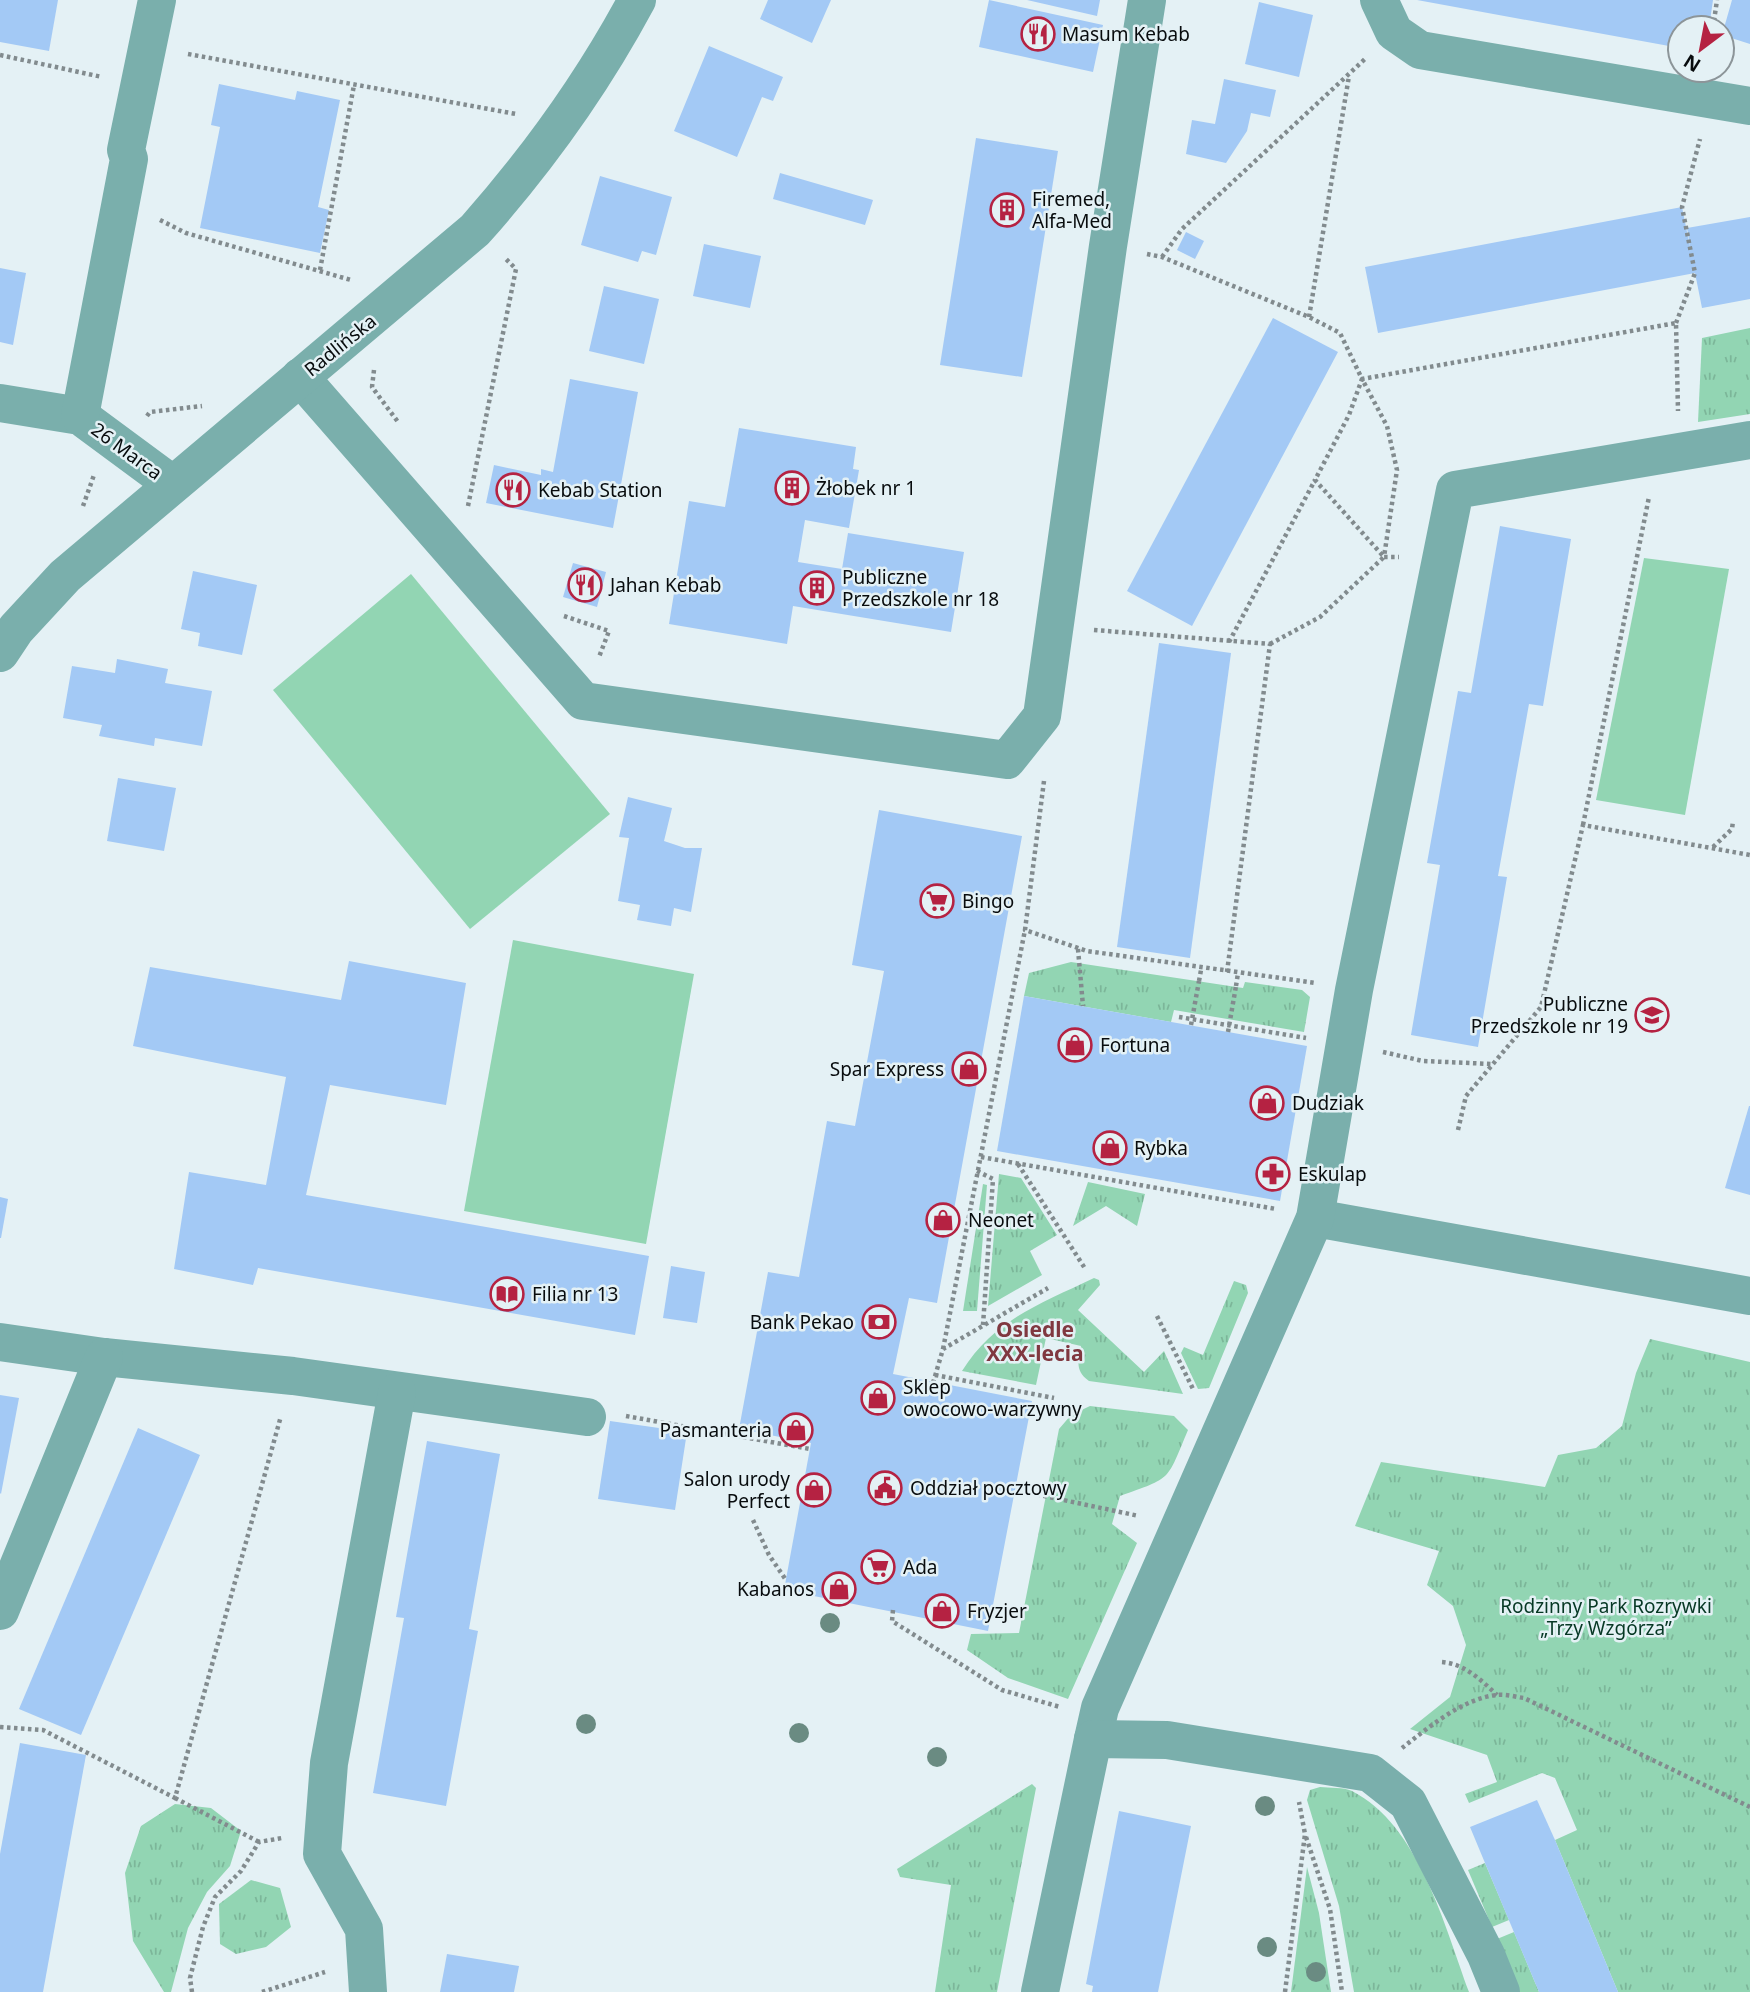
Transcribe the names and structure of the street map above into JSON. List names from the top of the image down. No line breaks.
{"streets":{"street":["Radlińska","26 Marca"]},"crossings":[["Radlińska","26 Marca"]],"districts":["Osiedle XXX-lecia"],"parks":["Rodzinny Park Rozrywki „Trzy Wzgórza”"],"places":{"restaurant":["Masum Kebab","Kebab Station","Jahan Kebab"],"building":["Firemed, Alfa-Med","Żłobek nr 1","Publiczne Przedszkole nr 18"],"supermarket":["Bingo","Ada"],"school or university":["Publiczne Przedszkole nr 19"],"shop":["Fortuna","Spar Express","Dudziak","Rybka","Neonet","Sklep owocowo-warzywny","Pasmanteria","Salon urody Perfect","Kabanos","Fryzjer"],"pharmacy":["Eskulap"],"library":["Filia nr 13"],"bank":["Bank Pekao"],"public building":["Oddział pocztowy"]},"north":"bottom left"}
